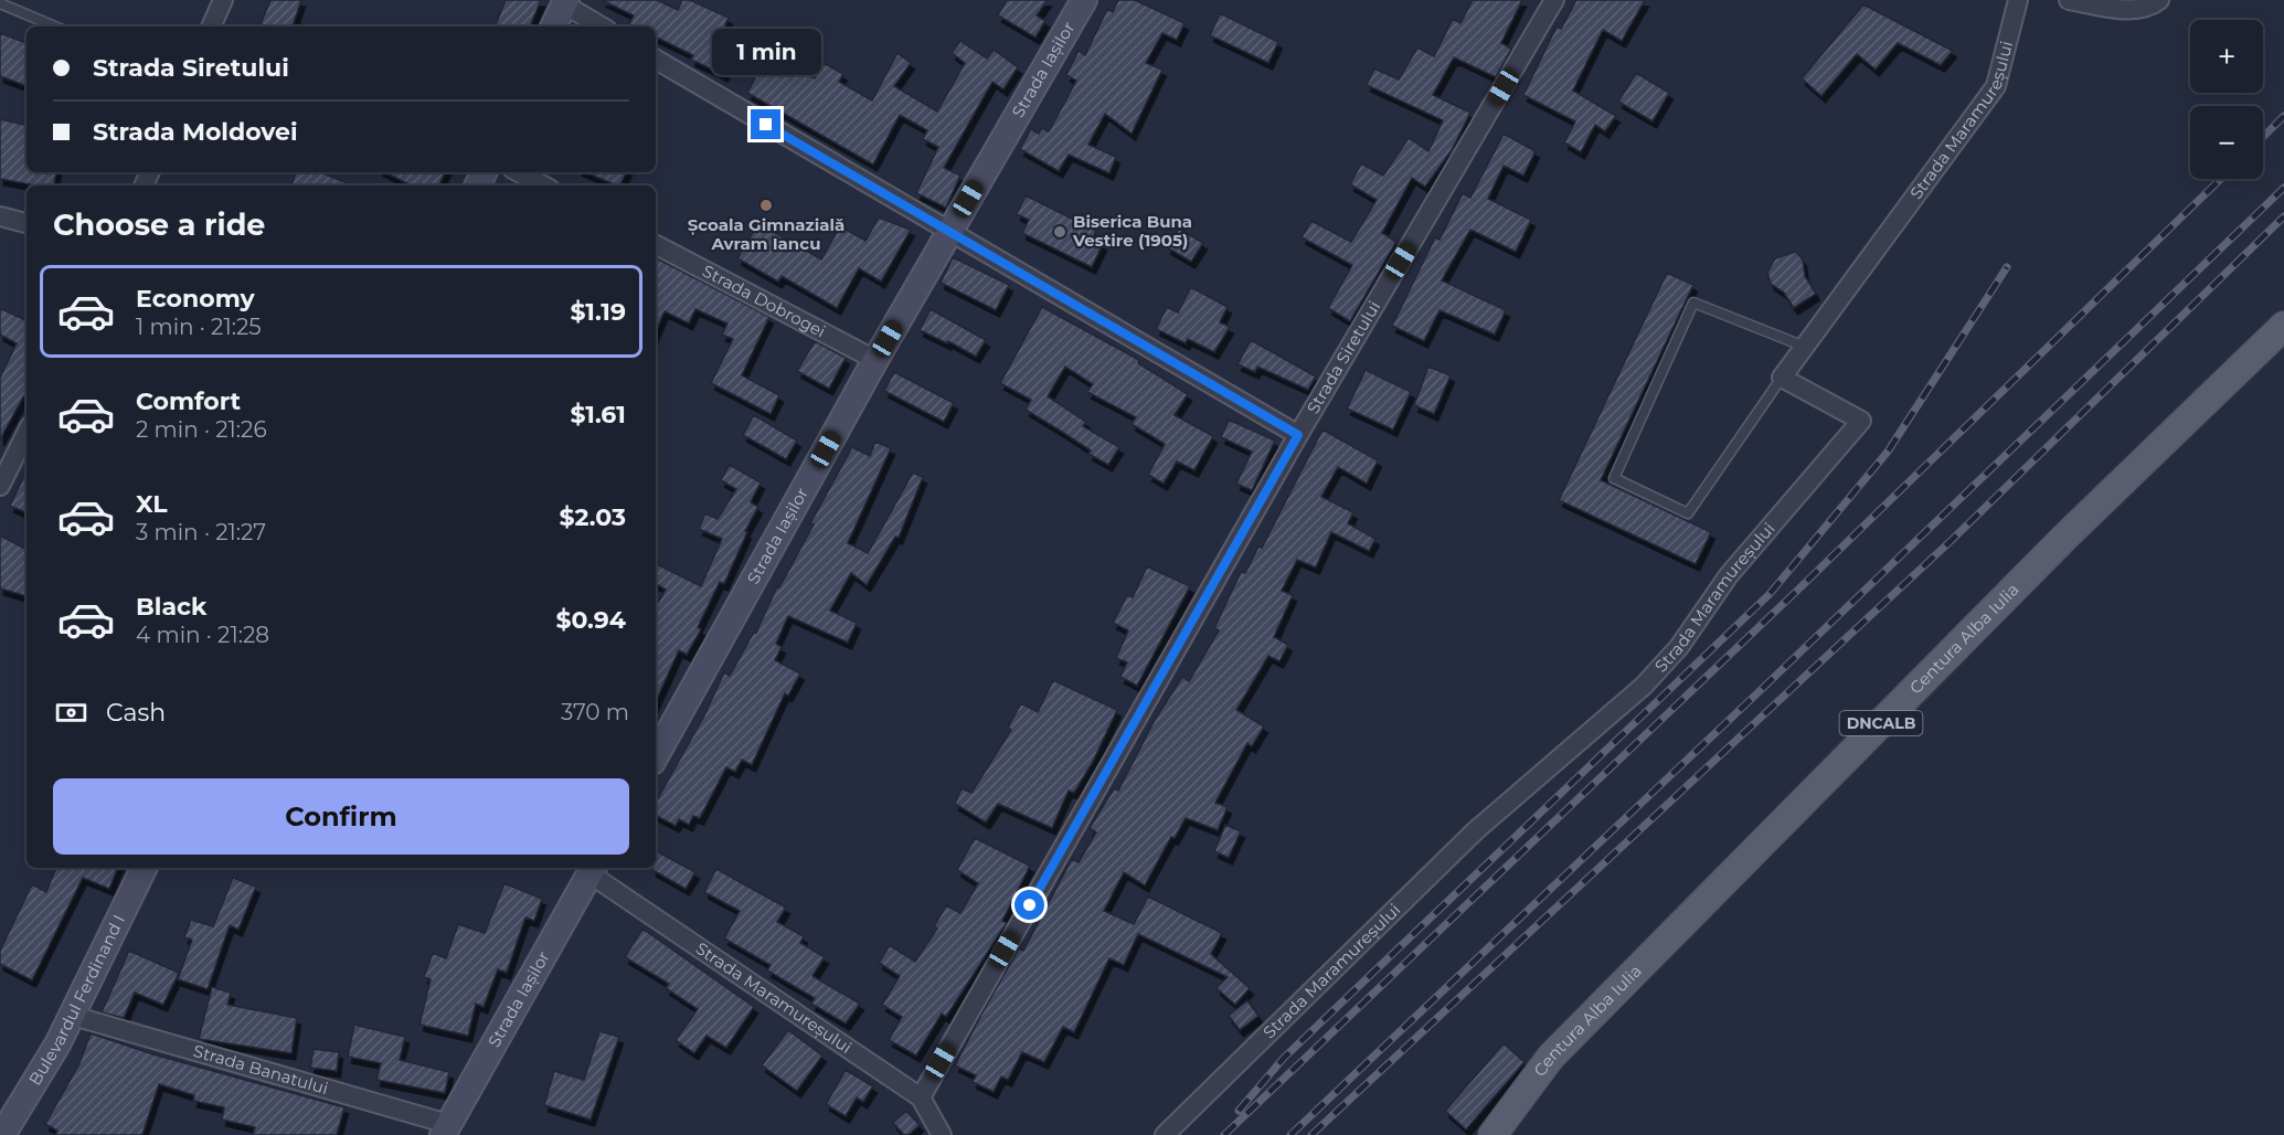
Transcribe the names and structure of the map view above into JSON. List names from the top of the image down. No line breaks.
{"streets":{"main road":["Centura Alba Iulia","DNCALB"],"street":["Strada Iașilor","Strada Maramureșului","Strada Dobrogei","Strada Siretului","Bulevardul Ferdinand I","Strada Banatului"]},"crossings":[["Strada Iașilor","Strada Maramureșului"],["Strada Iașilor","Strada Dobrogei"],["Strada Iașilor","Strada Banatului"],["Strada Maramureșului","Strada Siretului"],["Bulevardul Ferdinand I","Strada Banatului"]],"places":["Școala Gimnazială Avram Iancu","Biserica Buna Vestire (1905)"],"page":{"map_buttons":["+","−"],"banner":["Strada Siretului","Strada Moldovei"],"bubble":"1 min","heading":"Choose a ride","list":[{"name":"Economy","note":"1 min · 21:25","value":"$1.19"},{"name":"Comfort","note":"2 min · 21:26","value":"$1.61"},{"name":"XL","note":"3 min · 21:27","value":"$2.03"},{"name":"Black","note":"4 min · 21:28","value":"$0.94"}],"pay":["Cash","370 m"],"buttons":"Confirm"}}
